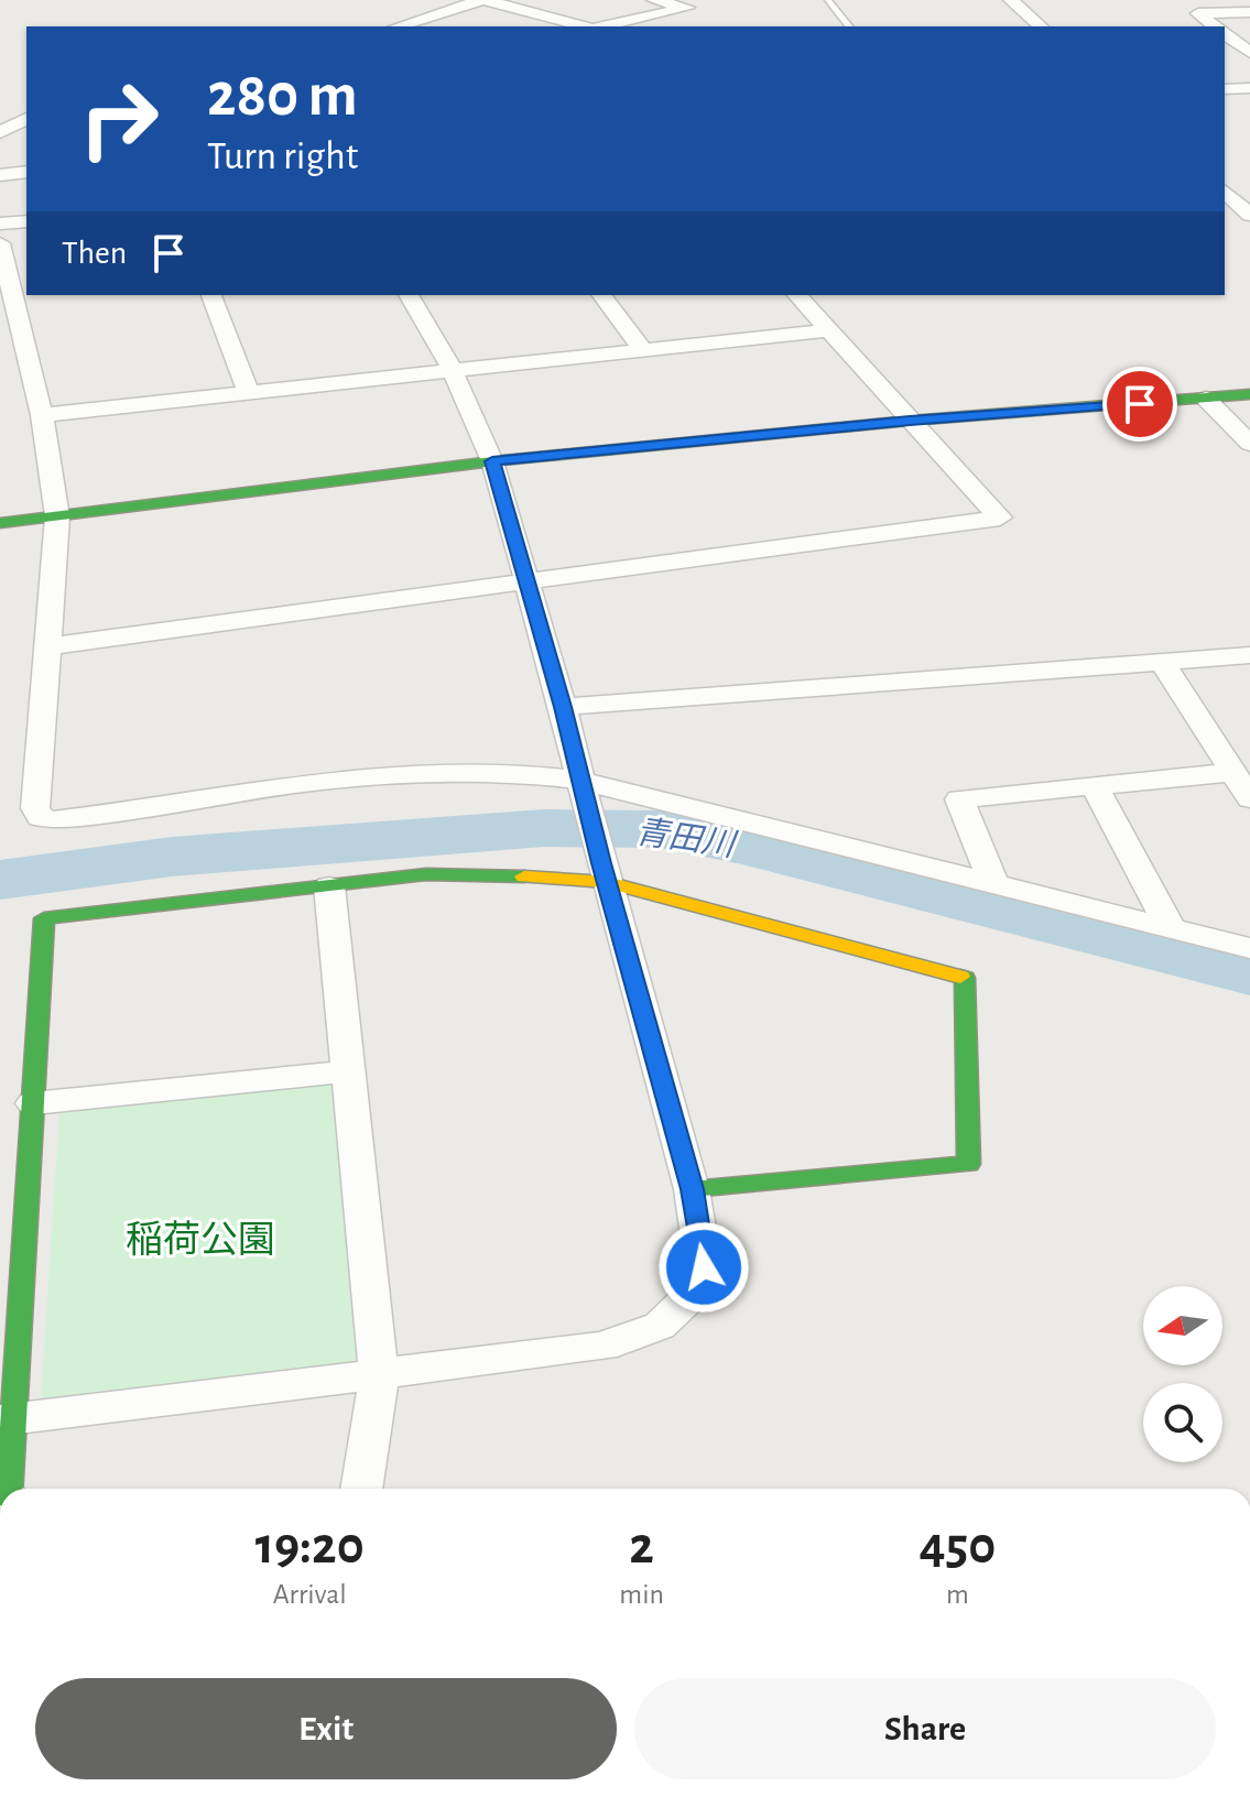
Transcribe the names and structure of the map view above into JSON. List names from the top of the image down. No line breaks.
{"water":["青田川"],"parks":["稲荷公園"],"north":"left","page":{"turn":["280 m","Turn right"],"then":"Then","eta":["19:20","Arrival","2","min","450","m"],"buttons":["Exit","Share"]}}
